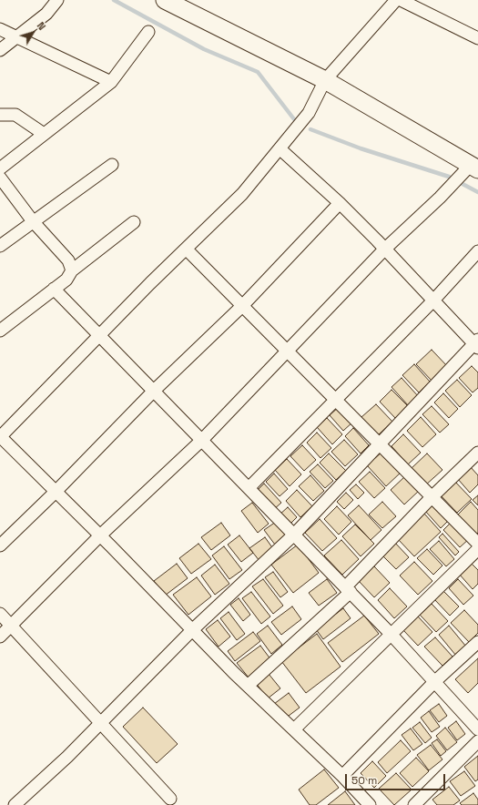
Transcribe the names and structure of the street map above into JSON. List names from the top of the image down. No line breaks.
{"scale_bar":"50 m","north":"top right"}
